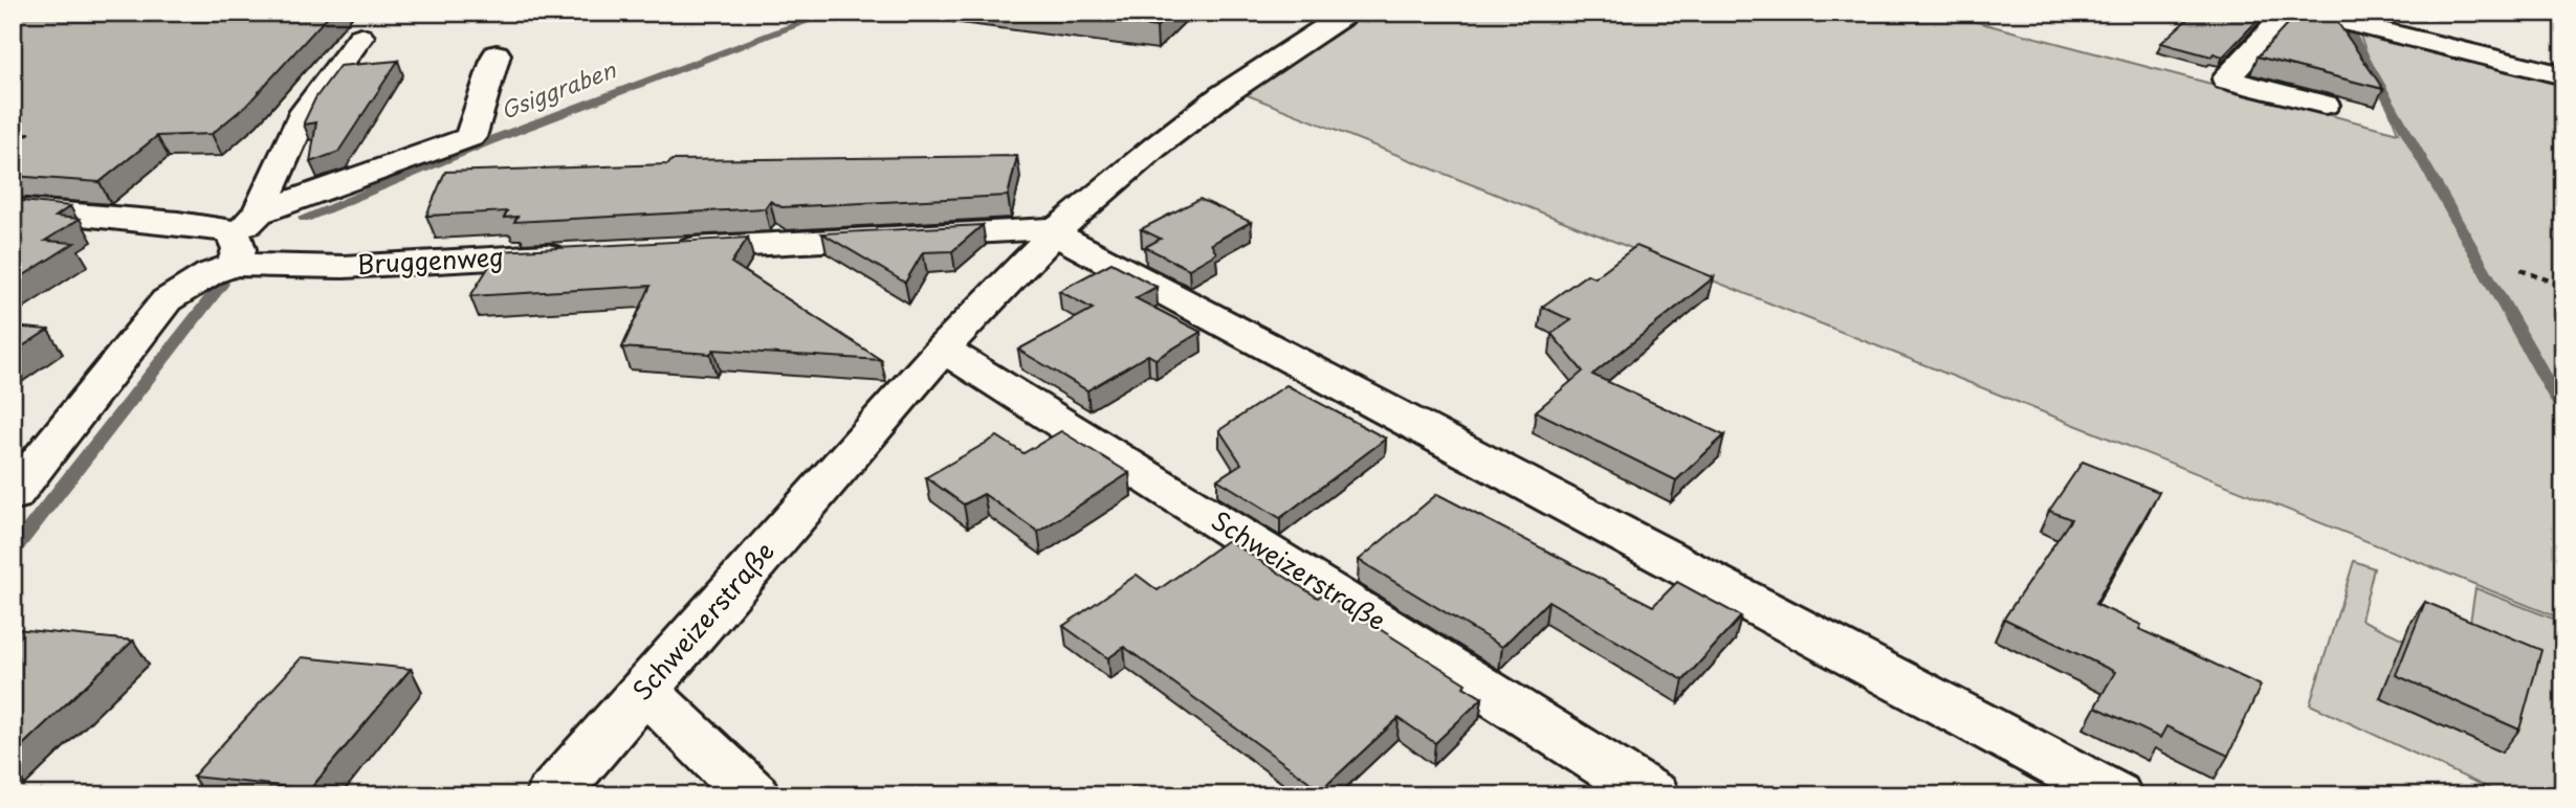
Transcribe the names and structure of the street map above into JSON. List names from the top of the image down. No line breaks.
{"streets":{"street":["Bruggenweg","Schweizerstraße"]},"water":["Gsiggraben"]}
